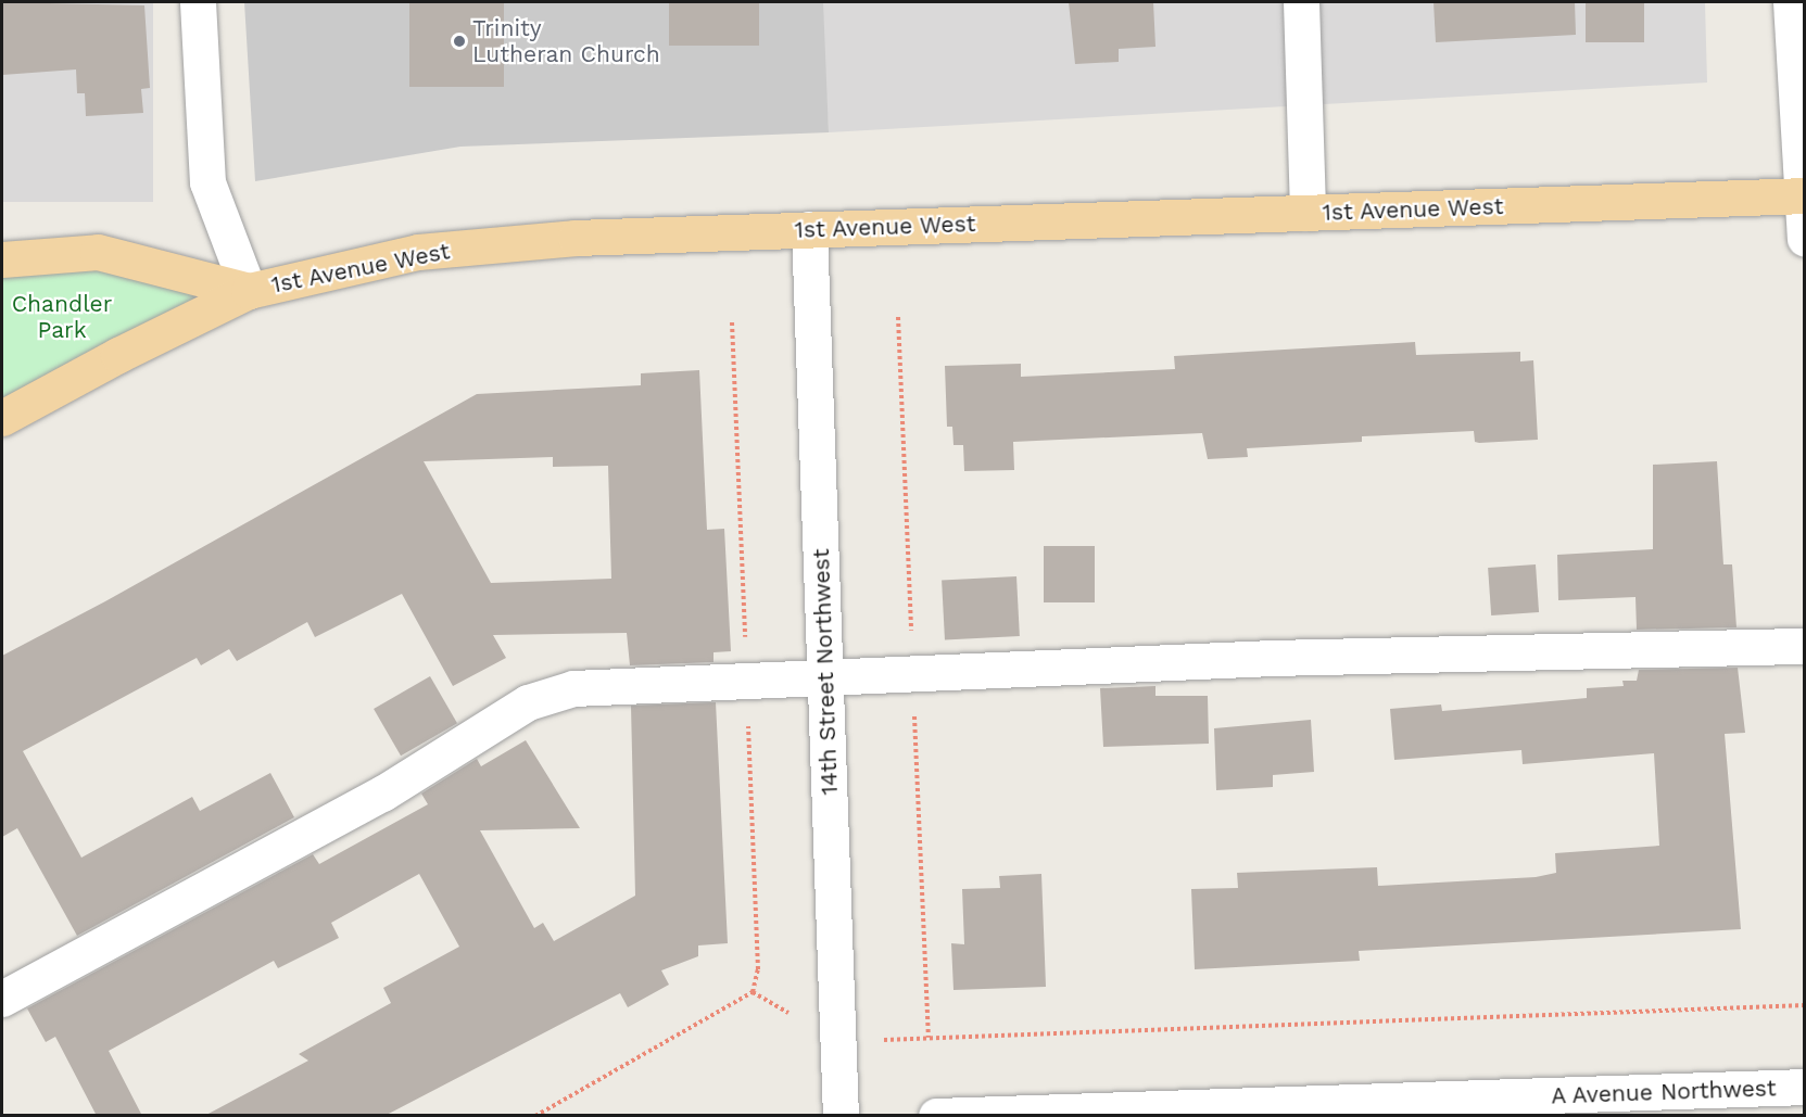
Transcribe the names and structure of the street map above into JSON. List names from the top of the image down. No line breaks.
{"streets":{"main road":["1st Avenue West"],"street":["14th Street Northwest","A Avenue Northwest"]},"crossings":[["1st Avenue West","14th Street Northwest"]],"parks":["Chandler Park"],"places":["Trinity Lutheran Church"]}
